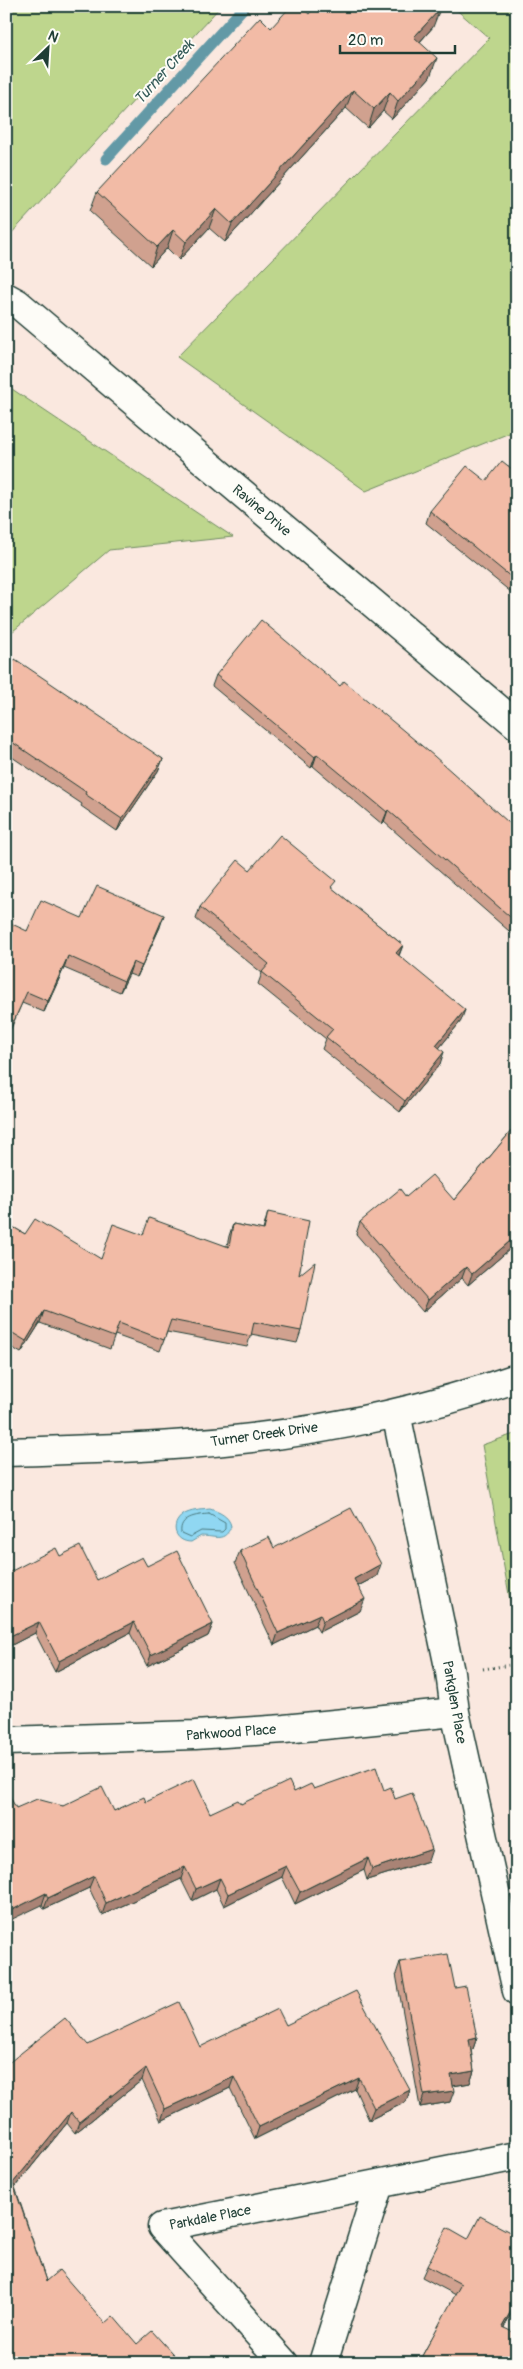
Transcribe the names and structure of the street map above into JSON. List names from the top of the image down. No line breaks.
{"streets":{"street":["Ravine Drive","Turner Creek Drive","Parkglen Place","Parkwood Place","Parkdale Place"]},"crossings":[["Turner Creek Drive","Parkglen Place"],["Parkglen Place","Parkwood Place"]],"water":["Turner Creek"],"scale_bar":"20 m","north":"top right"}
